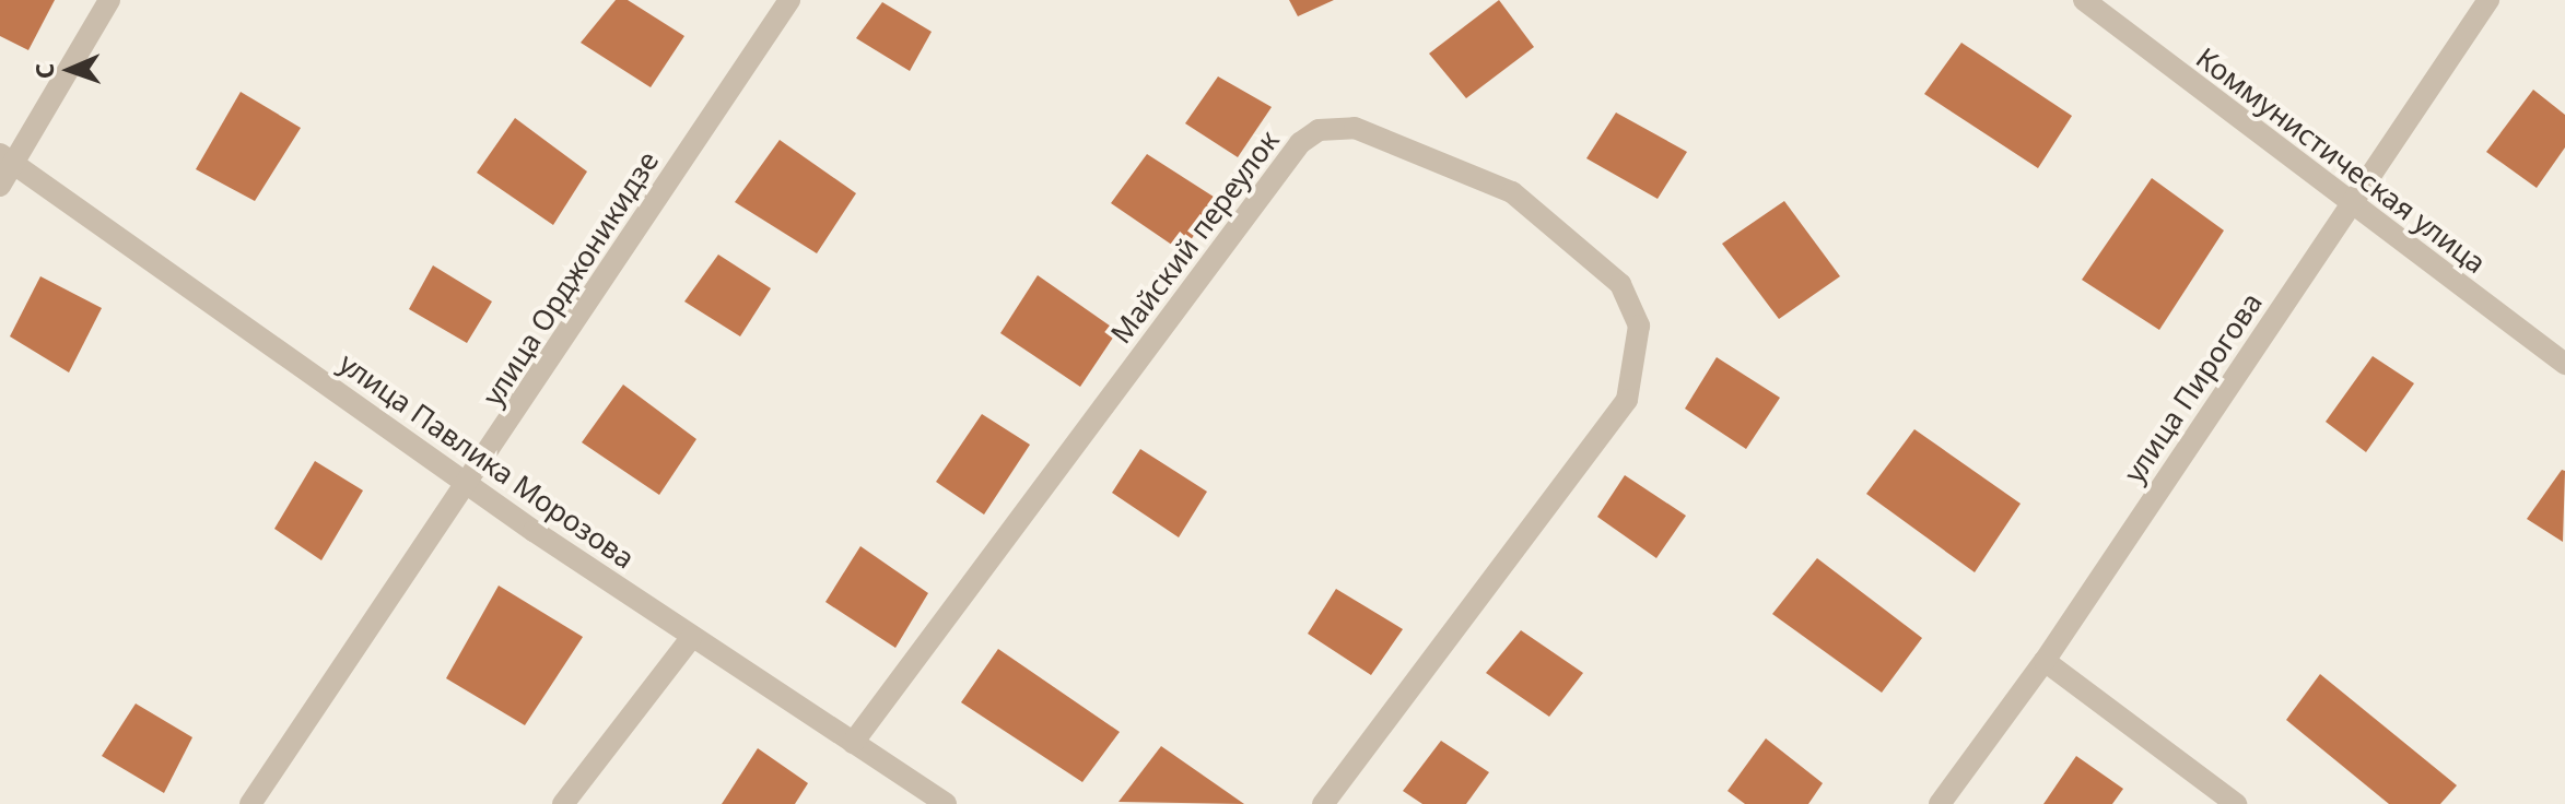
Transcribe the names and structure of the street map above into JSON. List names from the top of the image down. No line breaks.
{"streets":{"street":["Коммунистическая улица","Майский переулок","улица Орджоникидзе","улица Пирогова","улица Павлика Морозова"]},"crossings":[["Коммунистическая улица","улица Пирогова"],["Майский переулок","улица Павлика Морозова"],["улица Орджоникидзе","улица Павлика Морозова"]],"north":"left"}
